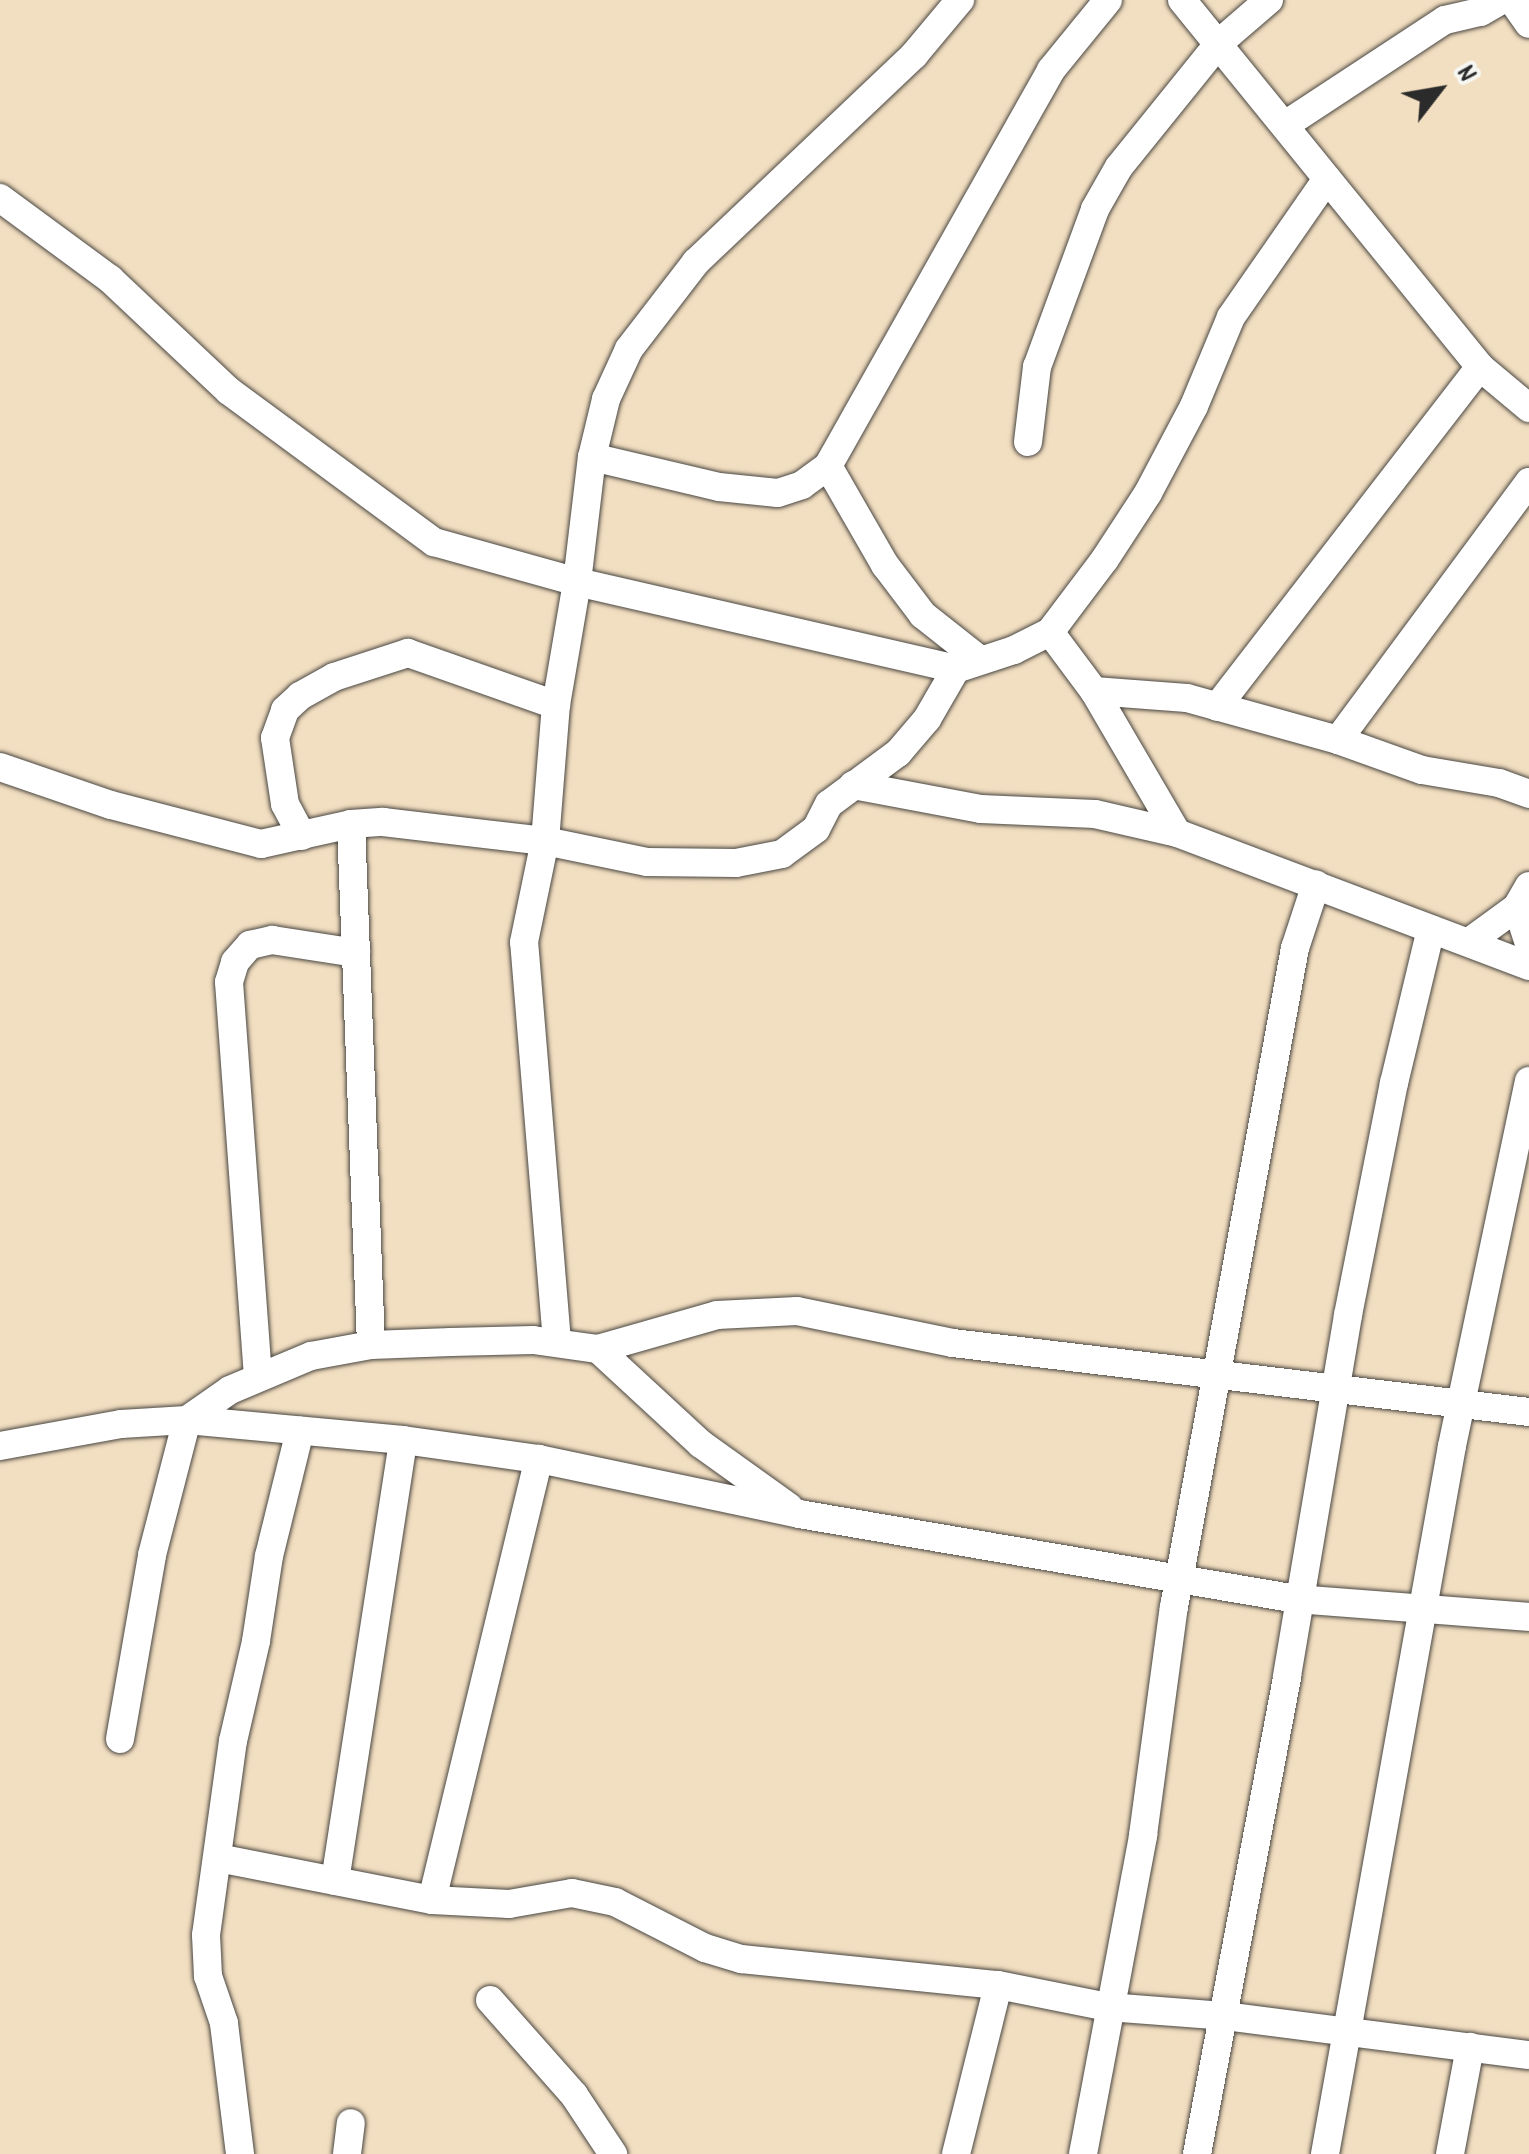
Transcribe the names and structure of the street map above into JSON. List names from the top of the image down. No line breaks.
{"north":"top right"}
